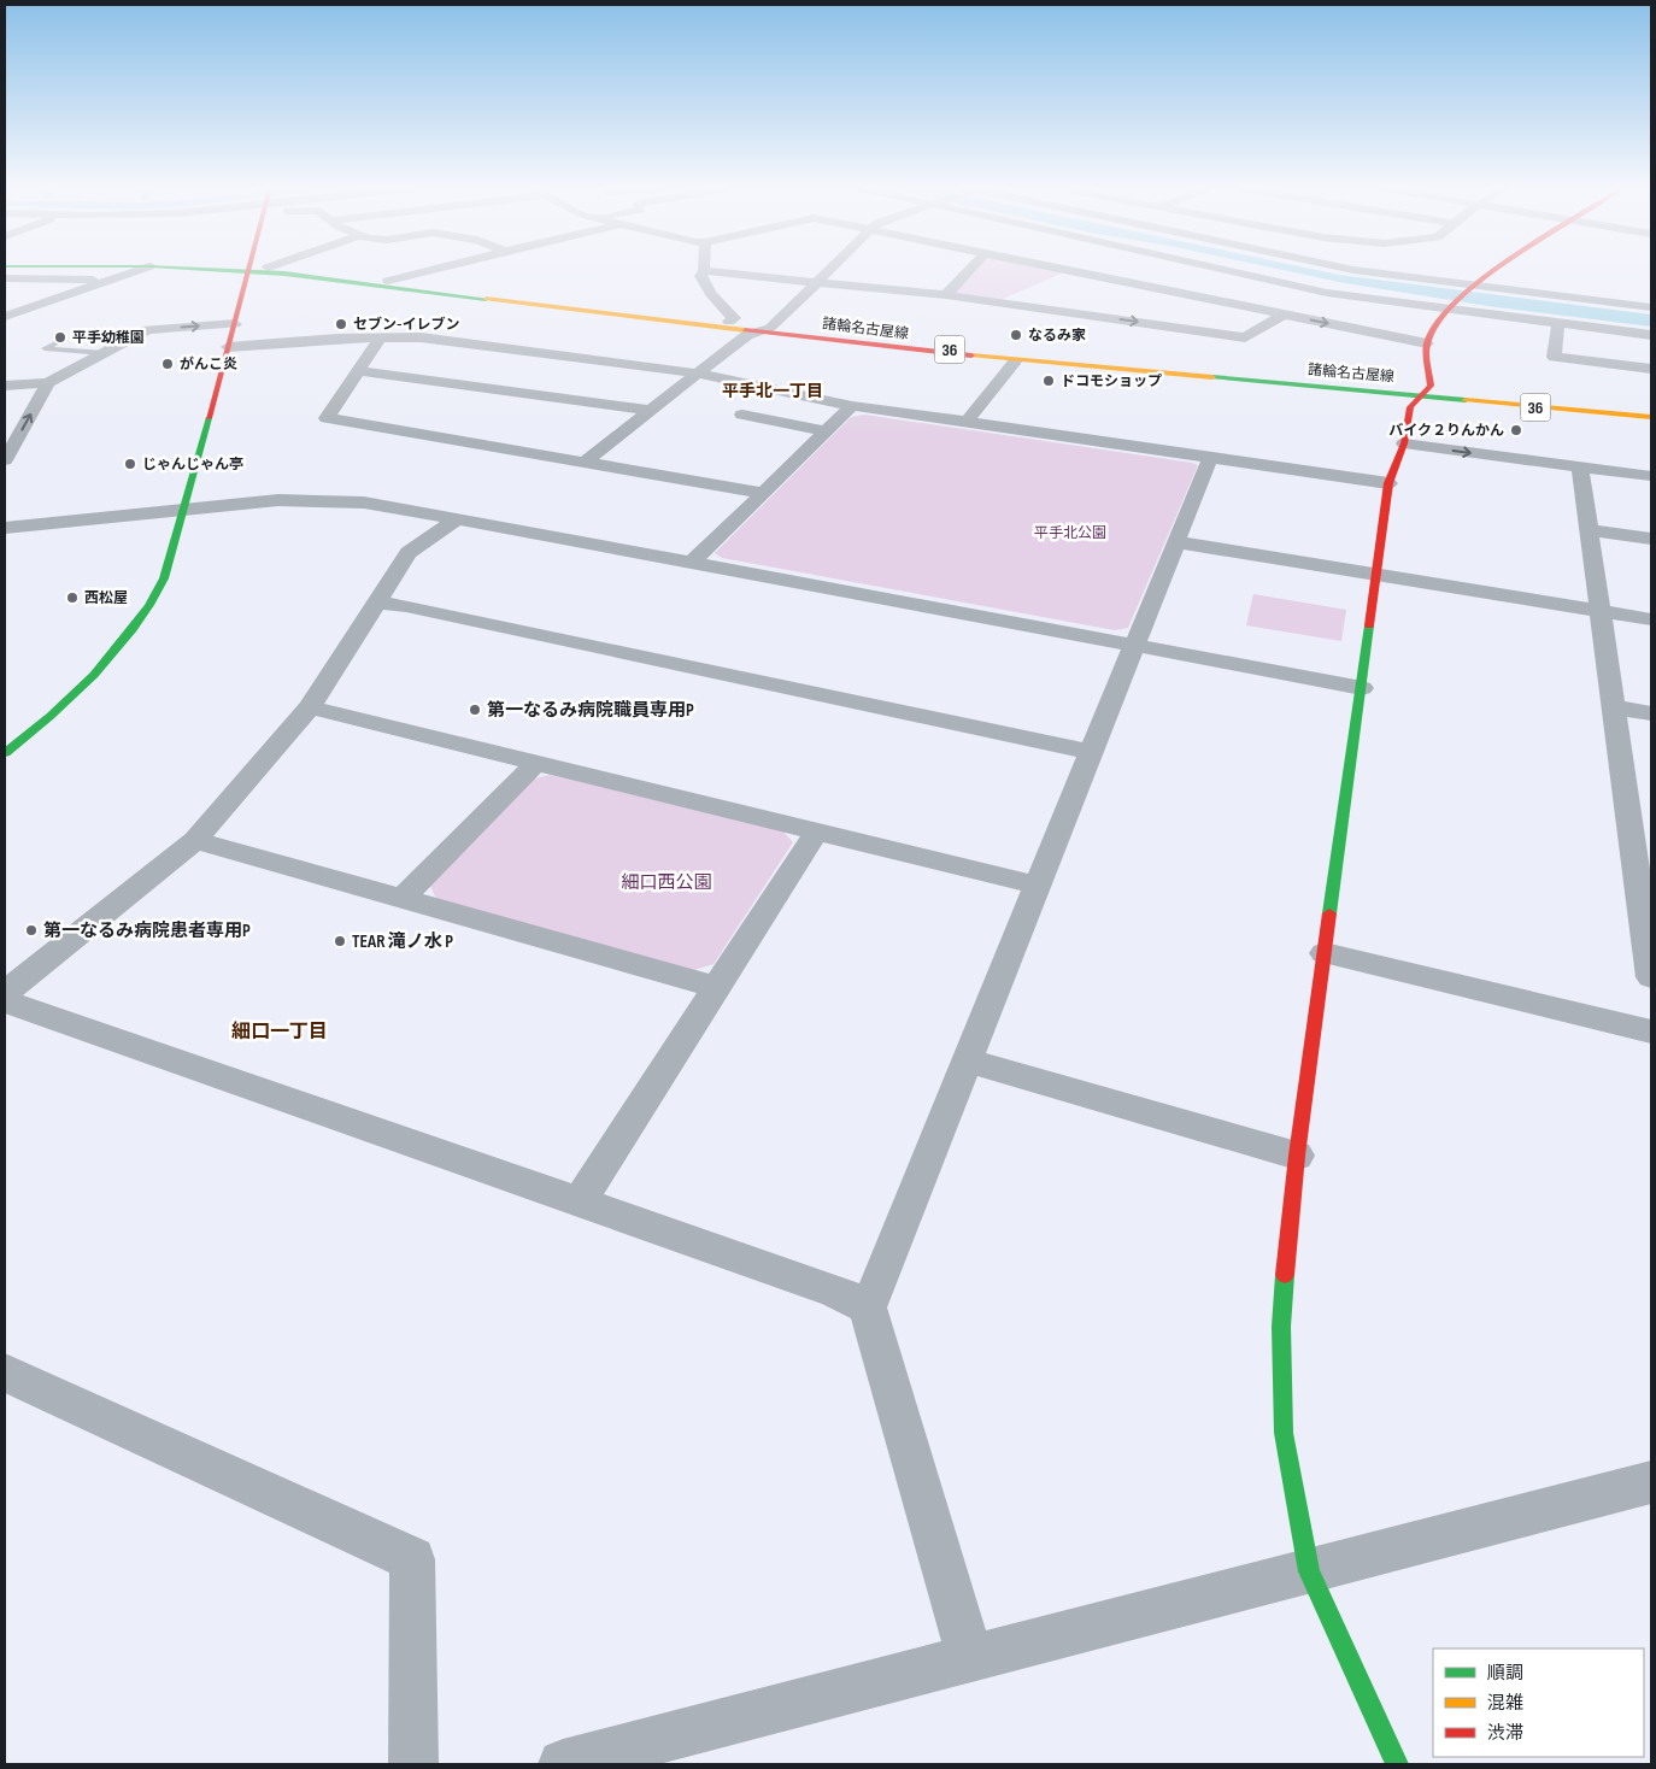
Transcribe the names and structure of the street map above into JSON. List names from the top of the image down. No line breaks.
{"streets":{"main road":["諸輪名古屋線","36"]},"districts":["平手北一丁目","細口一丁目"],"parks":["平手北公園","細口西公園"],"places":["セブン-イレブン","なるみ家","平手幼稚園","がんこ炎","ドコモショップ","バイク２りんかん","じゃんじゃん亭","西松屋","第一なるみ病院職員専用P","第一なるみ病院患者専用P","TEAR 滝ノ水 P"],"legend":["順調","混雑","渋滞"]}
